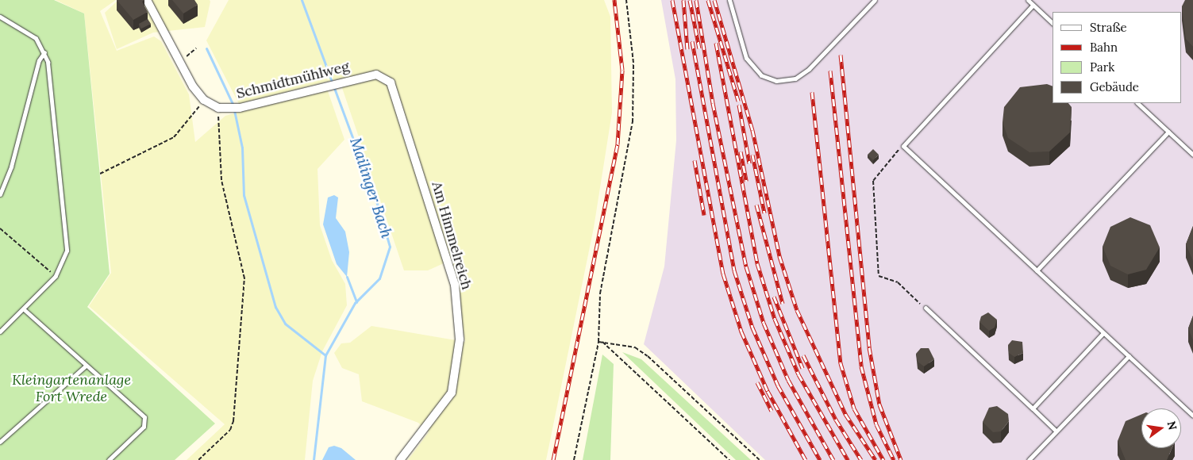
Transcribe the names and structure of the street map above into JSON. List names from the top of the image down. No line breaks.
{"streets":{"street":["Schmidtmühlweg","Am Himmelreich"]},"crossings":[["Schmidtmühlweg","Am Himmelreich"]],"water":["Mailinger Bach"],"parks":["Kleingartenanlage Fort Wrede"],"legend":["Straße","Bahn","Park","Gebäude"],"north":"right"}
